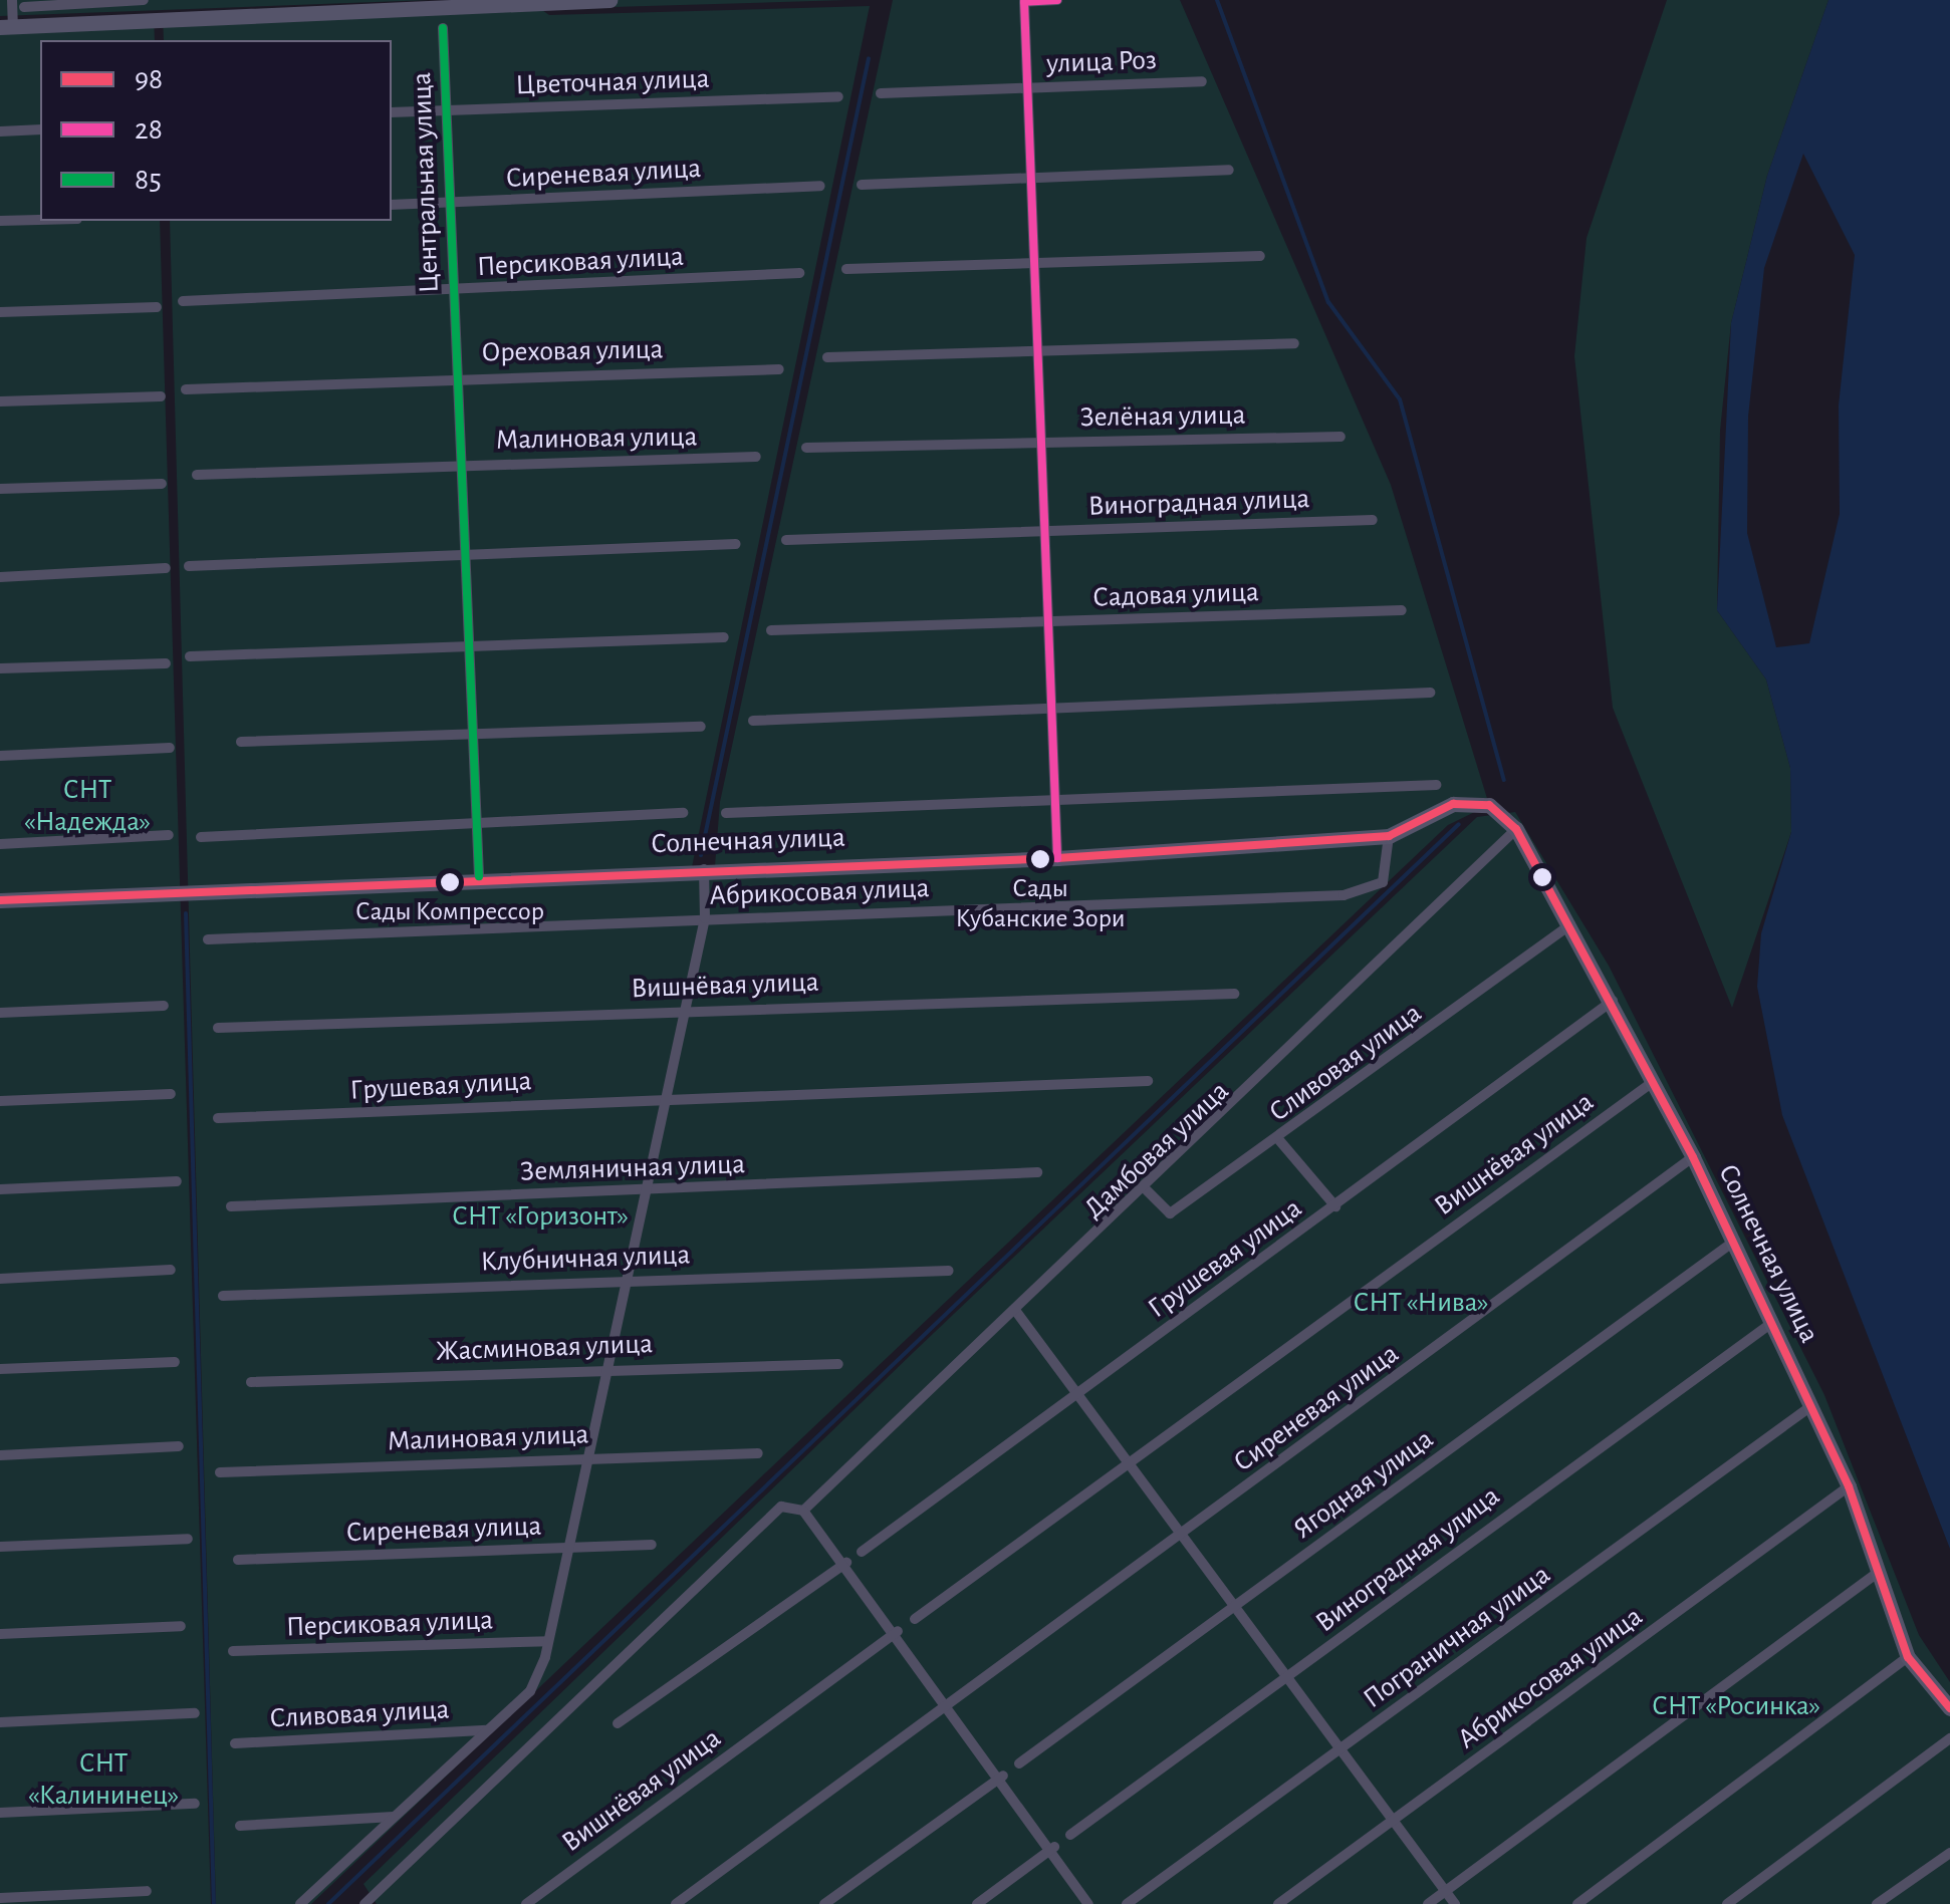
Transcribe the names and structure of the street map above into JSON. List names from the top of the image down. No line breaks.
{"streets":{"street":["улица Роз","Цветочная улица","Сиреневая улица","Центральная улица","Персиковая улица","Ореховая улица","Зелёная улица","Малиновая улица","Виноградная улица","Садовая улица","Солнечная улица","Абрикосовая улица","Вишнёвая улица","Сливовая улица","Грушевая улица","Дамбовая улица","Земляничная улица","Клубничная улица","Жасминовая улица","Ягодная улица","Пограничная улица"]},"crossings":[["Цветочная улица","Центральная улица"],["Сиреневая улица","Центральная улица"],["Сиреневая улица","Солнечная улица"],["Центральная улица","Персиковая улица"],["Центральная улица","Ореховая улица"],["Центральная улица","Малиновая улица"],["Центральная улица","Солнечная улица"],["Виноградная улица","Солнечная улица"],["Солнечная улица","Абрикосовая улица"],["Солнечная улица","Вишнёвая улица"],["Солнечная улица","Сливовая улица"],["Солнечная улица","Грушевая улица"],["Солнечная улица","Дамбовая улица"],["Солнечная улица","Ягодная улица"],["Солнечная улица","Пограничная улица"],["Сливовая улица","Дамбовая улица"]],"parks":["СНТ «Надежда»","СНТ «Горизонт»","СНТ «Нива»","СНТ «Росинка»","СНТ «Калининец»"],"places":["Сады Кубанские Зори","Сады Компрессор"],"lines":["transit line 28","transit line 85","transit line 98"],"legend":["98","28","85"]}
